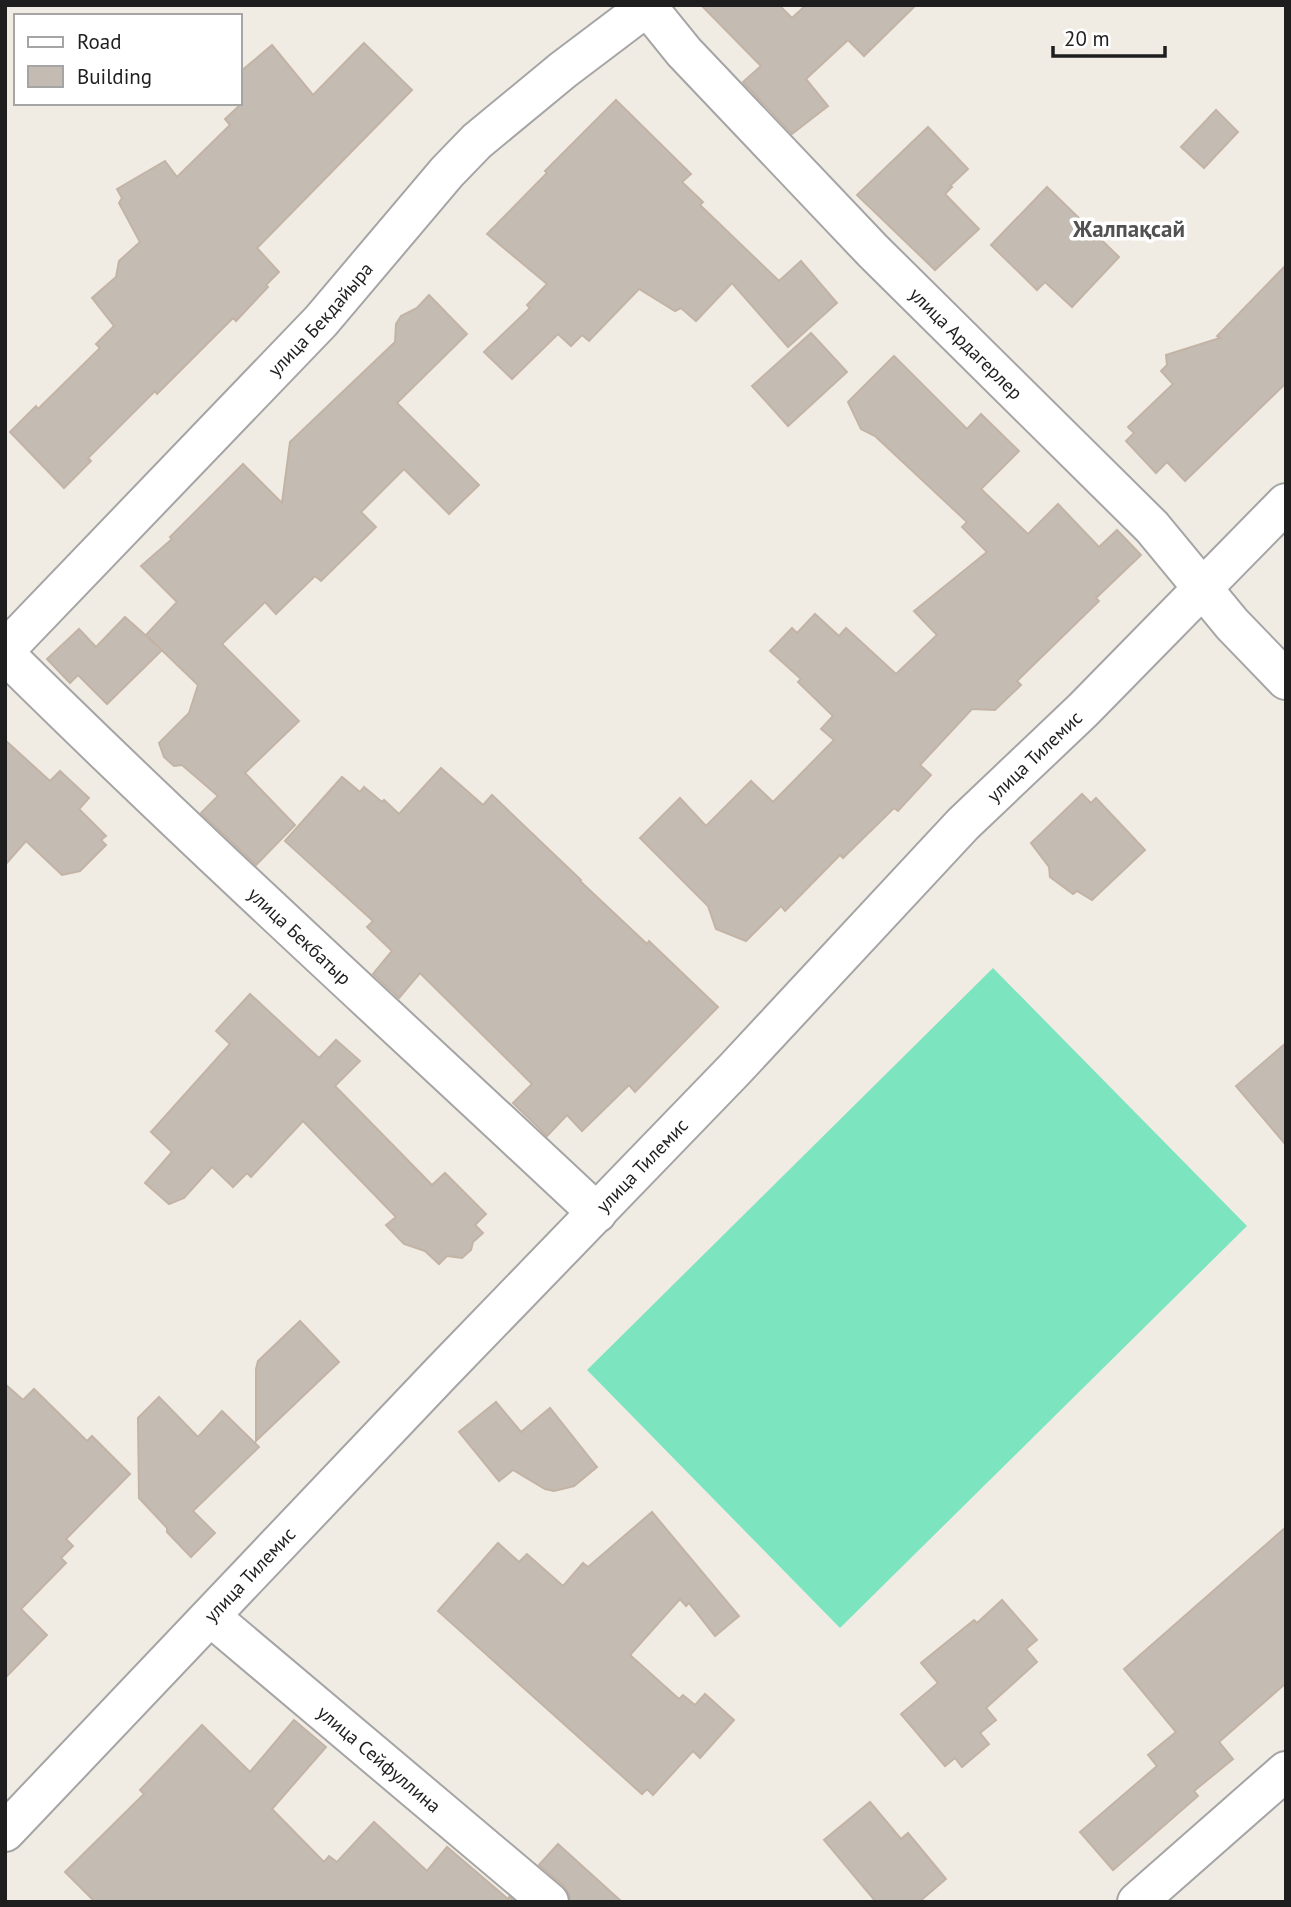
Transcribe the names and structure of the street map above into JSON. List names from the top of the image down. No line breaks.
{"streets":{"street":["улица Бекдайыра","улица Ардагерлер","улица Тилемис","улица Бекбатыр","улица Сейфуллина"]},"crossings":[["улица Бекдайыра","улица Ардагерлер"],["улица Бекдайыра","улица Бекбатыр"],["улица Ардагерлер","улица Тилемис"],["улица Тилемис","улица Бекбатыр"],["улица Тилемис","улица Сейфуллина"]],"districts":["Жалпақсай"],"legend":["Road","Building"],"scale_bar":"20 m"}
